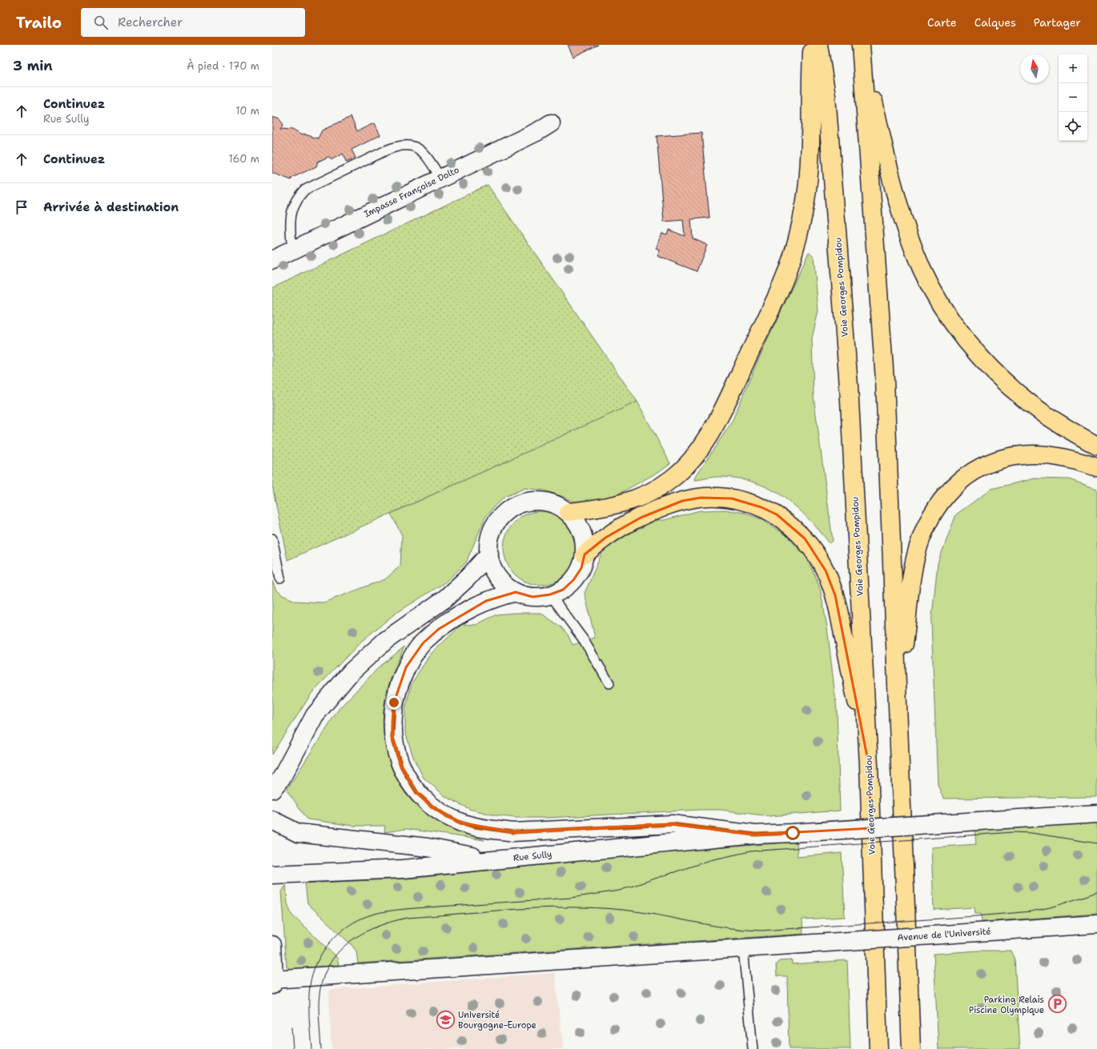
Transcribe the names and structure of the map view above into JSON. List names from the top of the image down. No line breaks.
{"streets":{"highway":["Voie Georges Pompidou"],"main road":["Impasse Françoise Dolto","Rue Sully","Avenue de l'Université"]},"places":{"parking":["Parking Relais Piscine Olympique"],"school or university":["Université Bourgogne-Europe"]},"north":"top","page":{"header":"Trailo","search":"Rechercher","nav":["Carte","Calques","Partager"],"heading":["3 min","À pied · 170 m"],"map_buttons":["+","−"],"list":[["Continuez","Rue Sully","10 m"],["Continuez","160 m"],"Arrivée à destination"]}}
